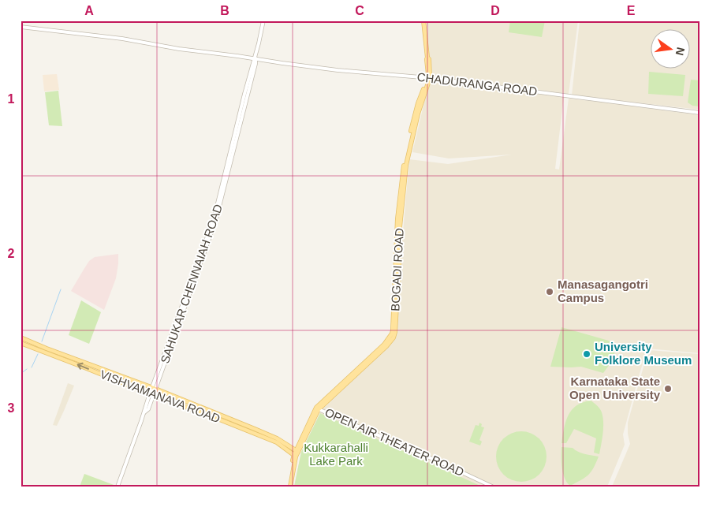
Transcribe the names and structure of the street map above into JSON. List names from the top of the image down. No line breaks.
{"streets":{"main road":["BOGADI ROAD","VISHVAMANAVA ROAD"],"street":["CHADURANGA ROAD","SAHUKAR CHENNAIAH ROAD","OPEN AIR THEATER ROAD"]},"crossings":[["CHADURANGA ROAD","BOGADI ROAD"],["CHADURANGA ROAD","SAHUKAR CHENNAIAH ROAD"],["BOGADI ROAD","VISHVAMANAVA ROAD"],["BOGADI ROAD","OPEN AIR THEATER ROAD"],["SAHUKAR CHENNAIAH ROAD","VISHVAMANAVA ROAD"]],"parks":["Kukkarahalli Lake Park"],"places":["Manasagangotri Campus","University Folklore Museum","Karnataka State Open University"],"north":"right","grid":{"columns":["A","B","C","D","E"],"rows":["1","2","3"]}}
